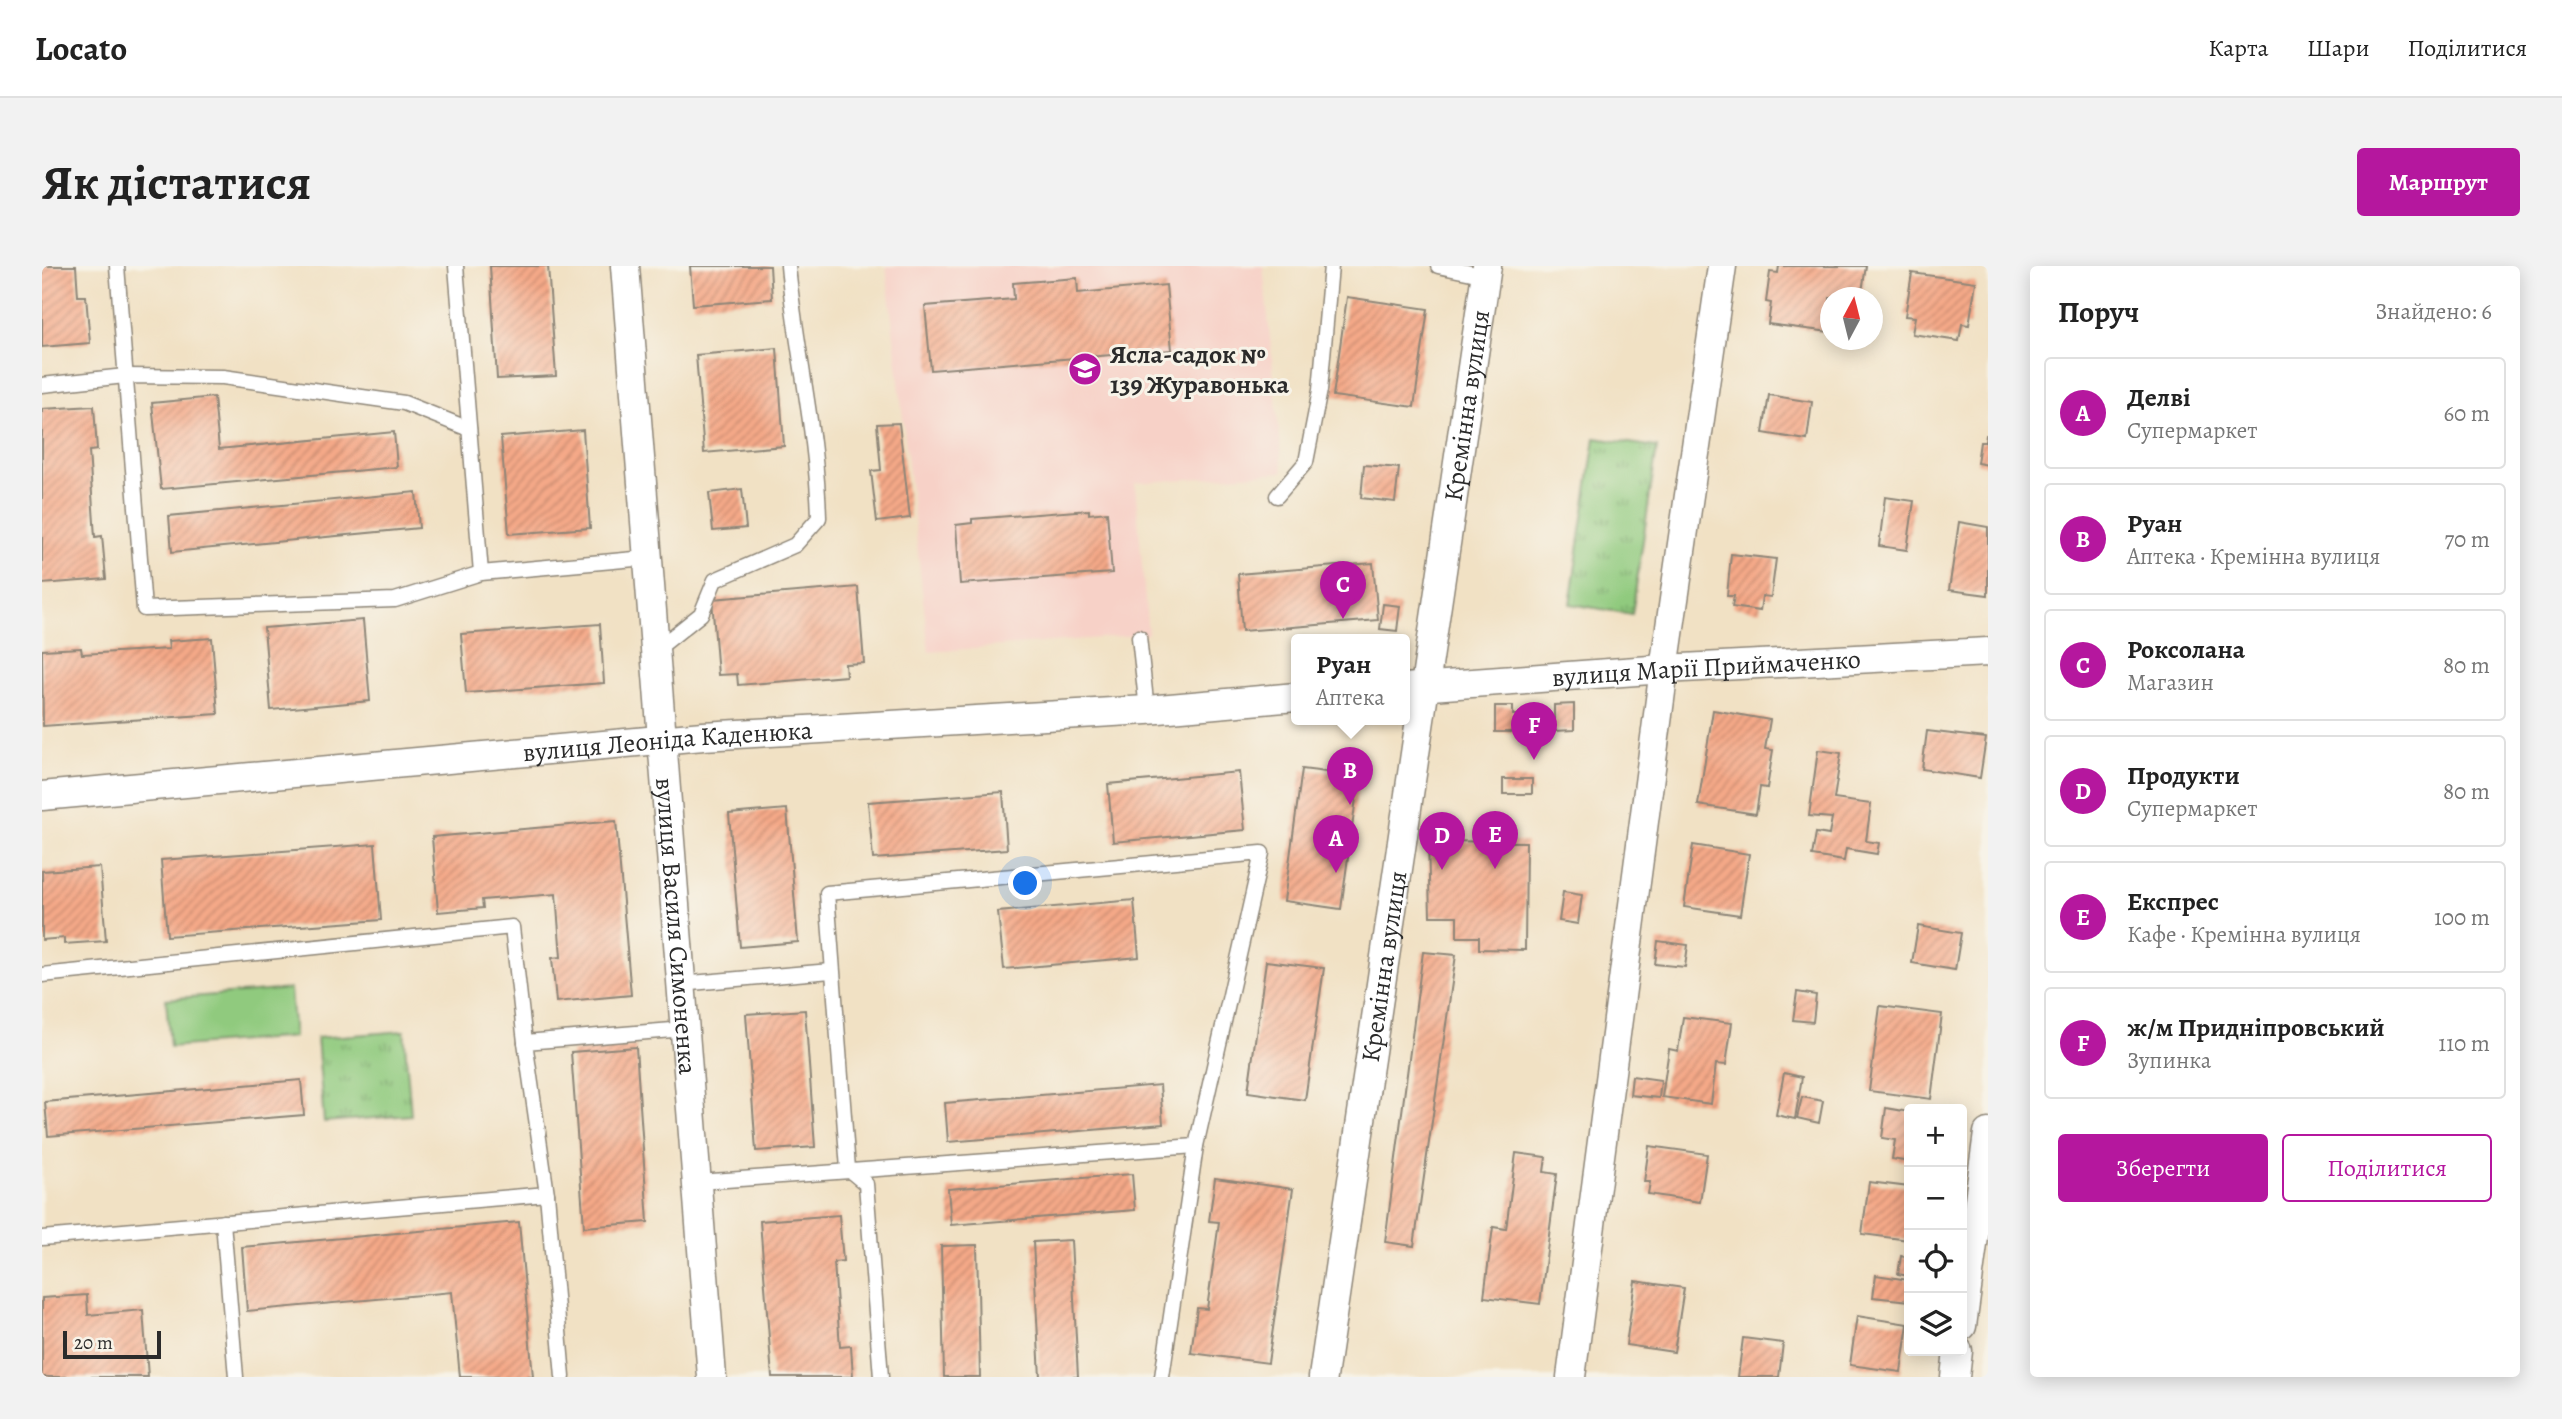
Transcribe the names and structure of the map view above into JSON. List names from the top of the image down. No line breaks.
{"streets":{"street":["Кремінна вулиця","вулиця Марії Приймаченко","вулиця Леоніда Каденюка","вулиця Василя Симоненка"]},"crossings":[["Кремінна вулиця","вулиця Марії Приймаченко"],["вулиця Леоніда Каденюка","вулиця Василя Симоненка"]],"places":{"school or university":["Ясла-садок № 139 Журавонька"]},"scale_bar":"20 m","north":"top","page":{"header":"Locato","nav":["Карта","Шари","Поділитися"],"buttons":["Маршрут",["Зберегти","Поділитися"]],"title":"Як дістатися","heading":["Поруч","Знайдено: 6"],"list":[{"mark":"A","name":"Делві","note":"Супермаркет","value":"60 m"},{"mark":"B","name":"Руан","note":"Аптека · Кремінна вулиця","value":"70 m"},{"mark":"C","name":"Роксолана","note":"Магазин","value":"80 m"},{"mark":"D","name":"Продукти","note":"Супермаркет","value":"80 m"},{"mark":"E","name":"Експрес","note":"Кафе · Кремінна вулиця","value":"100 m"},{"mark":"F","name":"ж/м Придніпровський","note":"Зупинка","value":"110 m"}],"pins":["C","F","B","E","D","A"],"popup":["Руан","Аптека"],"map_buttons":["+","−"],"scale":"20 m"}}
